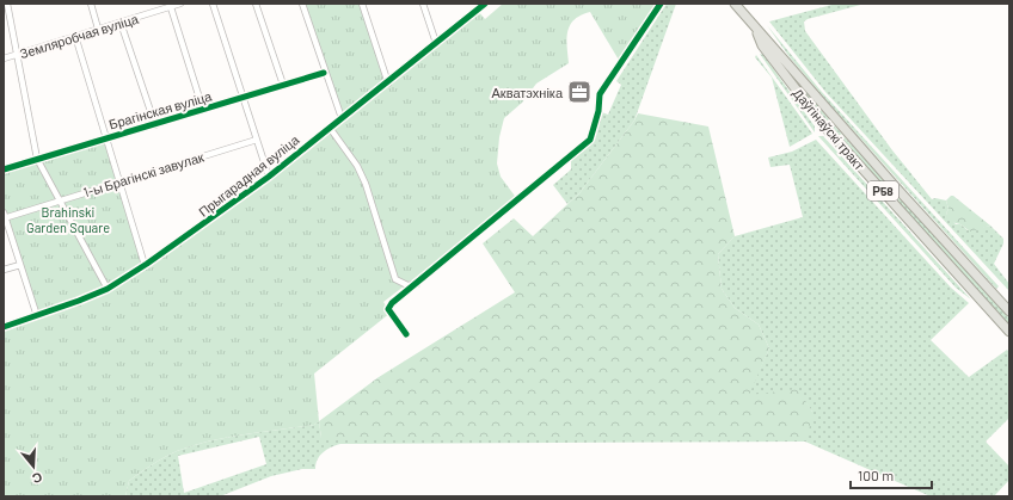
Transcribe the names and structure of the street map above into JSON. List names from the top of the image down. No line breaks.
{"streets":{"main road":["Даўгінаўскі тракт","Р58"],"street":["Земляробчая вуліца","Брагінская вуліца","1-ы Брагінскі завулак","Прыгарадная вуліца"]},"parks":["Brahinski Garden Square"],"places":{"office":["Акватэхніка"]},"scale_bar":"100 m","north":"bottom"}
